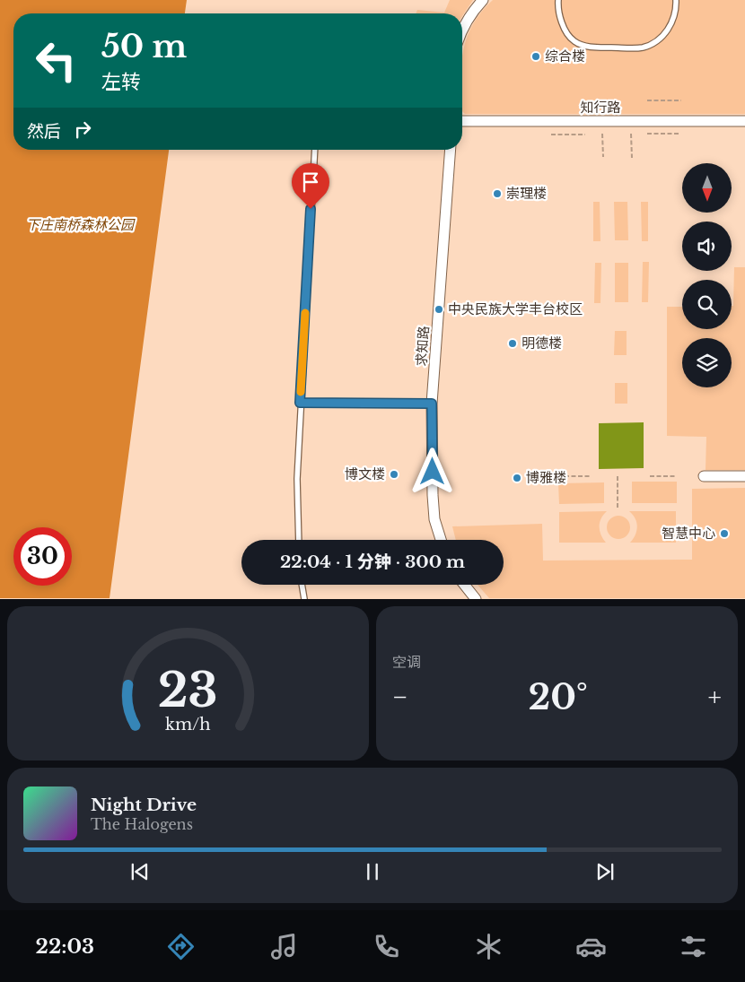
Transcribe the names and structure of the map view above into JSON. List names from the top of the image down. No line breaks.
{"streets":{"street":["知行路","求知路"]},"parks":["下庄南桥森林公园"],"places":["综合楼","崇理楼","中央民族大学丰台校区","明德楼","博文楼","博雅楼","智慧中心"],"north":"bottom","page":{"turn":["50 m","左转"],"then":"然后","limit":"30","trip":"22:04 · 1 分钟 · 300 m","tile":"空调","heat":["−","20°","+"],"song":["Night Drive","The Halogens"],"tabs":"22:03","gauge":["23","km/h"]}}
